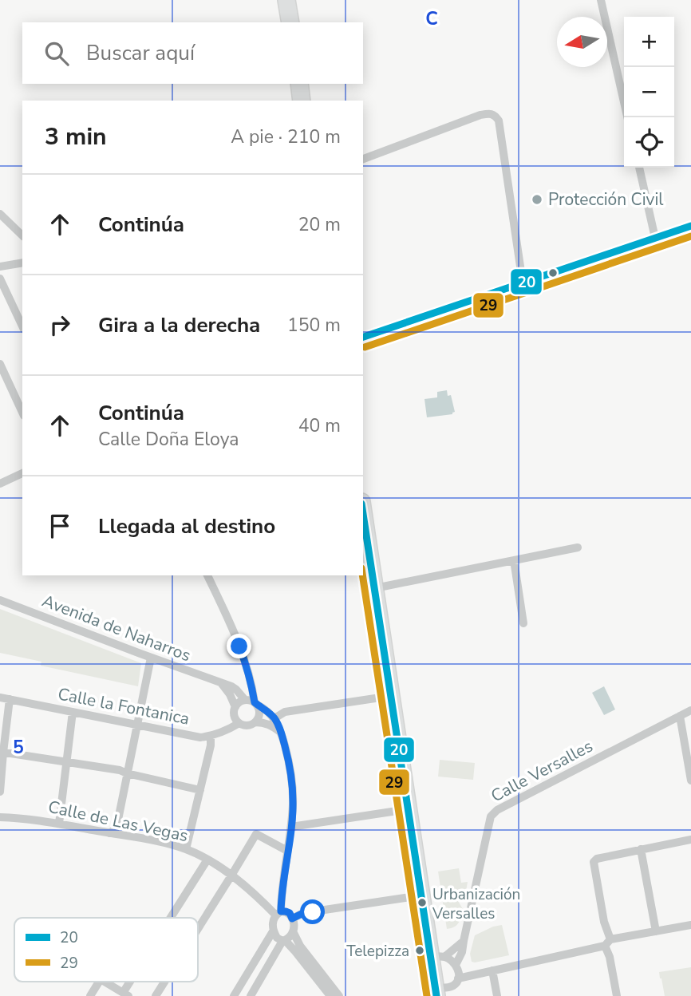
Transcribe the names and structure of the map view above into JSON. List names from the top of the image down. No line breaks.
{"streets":{"street":["Avenida de Naharros","Calle la Fontanica","Calle Versalles","Calle de Las Vegas"]},"crossings":[["Avenida de Naharros","Calle la Fontanica"]],"places":["Protección Civil","Urbanización Versalles","Telepizza"],"lines":["transit line 20","transit line 29"],"legend":["20","29"],"north":"left","page":{"map_buttons":["+","−"],"search":"Buscar aquí","heading":["3 min","A pie · 210 m"],"list":[["Continúa","20 m"],["Gira a la derecha","150 m"],["Continúa","Calle Doña Eloya","40 m"],"Llegada al destino"]},"grid":{"columns":["C"],"rows":["5"]}}
